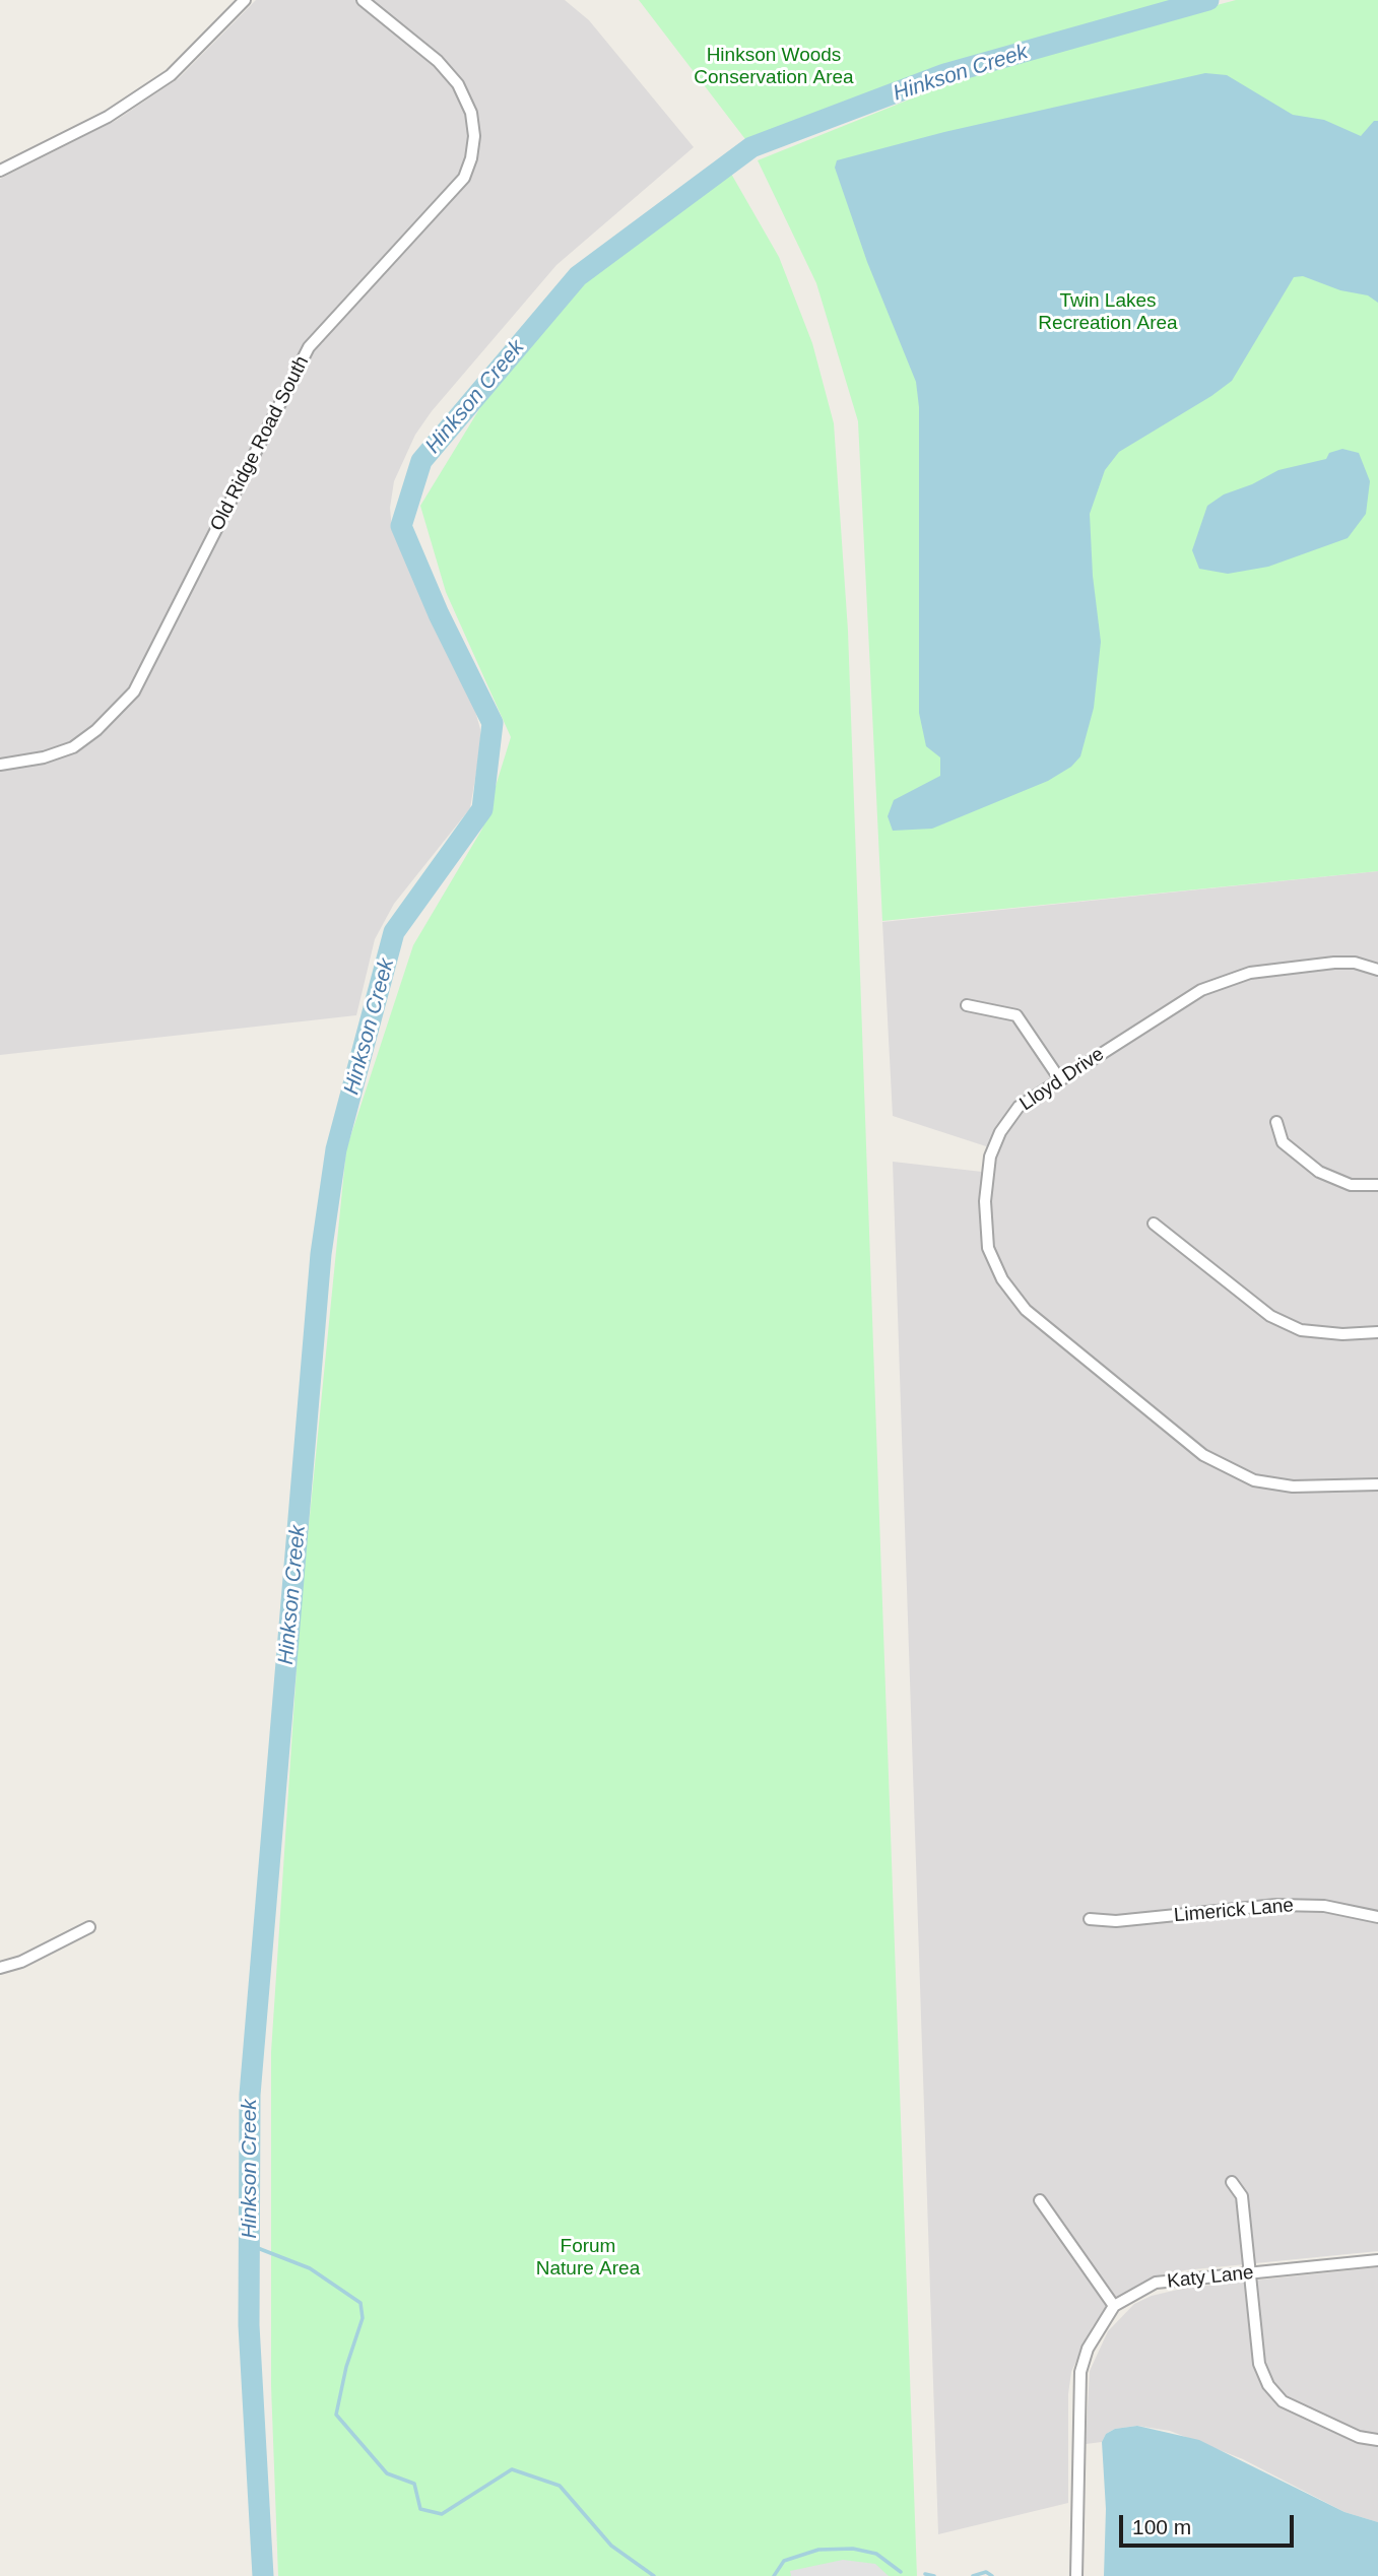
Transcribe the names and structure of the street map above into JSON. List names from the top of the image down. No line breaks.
{"streets":{"street":["Old Ridge Road South","Lloyd Drive","Limerick Lane","Katy Lane"]},"water":["Hinkson Creek"],"parks":["Hinkson Woods Conservation Area","Twin Lakes Recreation Area","Forum Nature Area"],"scale_bar":"100 m"}
